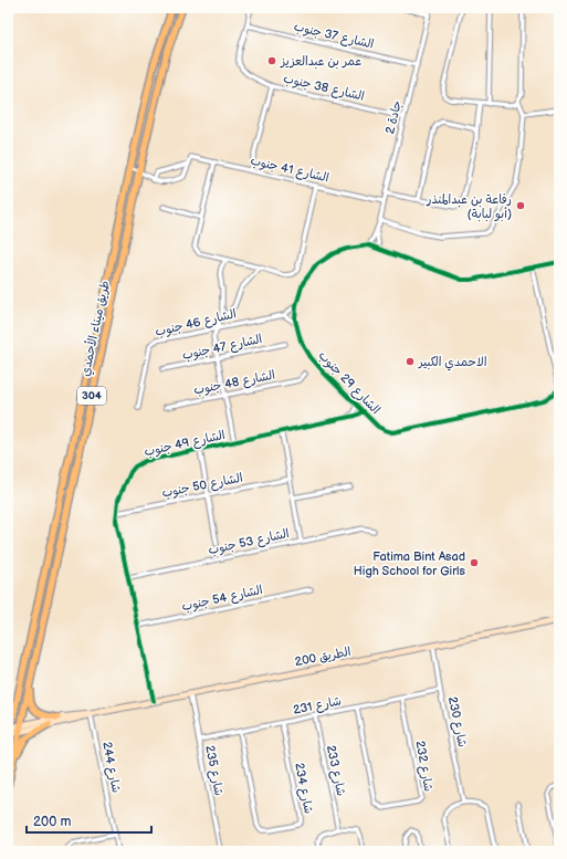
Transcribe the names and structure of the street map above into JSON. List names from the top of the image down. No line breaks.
{"streets":{"main road":["طريق ميناء الأحمدي","304","الطريق 200"],"street":["الشارع 37 جنوب","الشارع 38 جنوب","جادة 2","الشارع 41 جنوب","الشارع 46 جنوب","الشارع 47 جنوب","الشارع 48 جنوب","الشارع 29 جنوب","الشارع 49 جنوب","الشارع 50 جنوب","الشارع 53 جنوب","الشارع 54 جنوب","شارع 231","شارع 230","شارع 232","شارع 244","شارع 235","شارع 233","شارع 234"]},"crossings":[["الشارع 37 جنوب","جادة 2"],["الشارع 38 جنوب","جادة 2"],["الشارع 38 جنوب","الشارع 41 جنوب"],["جادة 2","الشارع 41 جنوب"],["جادة 2","الشارع 29 جنوب"],["الشارع 46 جنوب","الشارع 29 جنوب"],["طريق ميناء الأحمدي","الطريق 200"],["الشارع 29 جنوب","الشارع 49 جنوب"],["الشارع 49 جنوب","الشارع 50 جنوب"],["الشارع 49 جنوب","الشارع 53 جنوب"],["الشارع 49 جنوب","الشارع 54 جنوب"],["الشارع 49 جنوب","الطريق 200"],["الطريق 200","شارع 230"],["الطريق 200","شارع 244"],["الطريق 200","شارع 235"],["شارع 231","شارع 230"],["شارع 231","شارع 232"],["شارع 231","شارع 235"],["شارع 231","شارع 233"],["شارع 231","شارع 234"]],"places":["عمر بن عبدالعزيز","رفاعة بن عبدالمنذر (أبو لبابة)","الاحمدي الكبير","Fatima Bint Asad High School for Girls"],"scale_bar":"200 m"}
